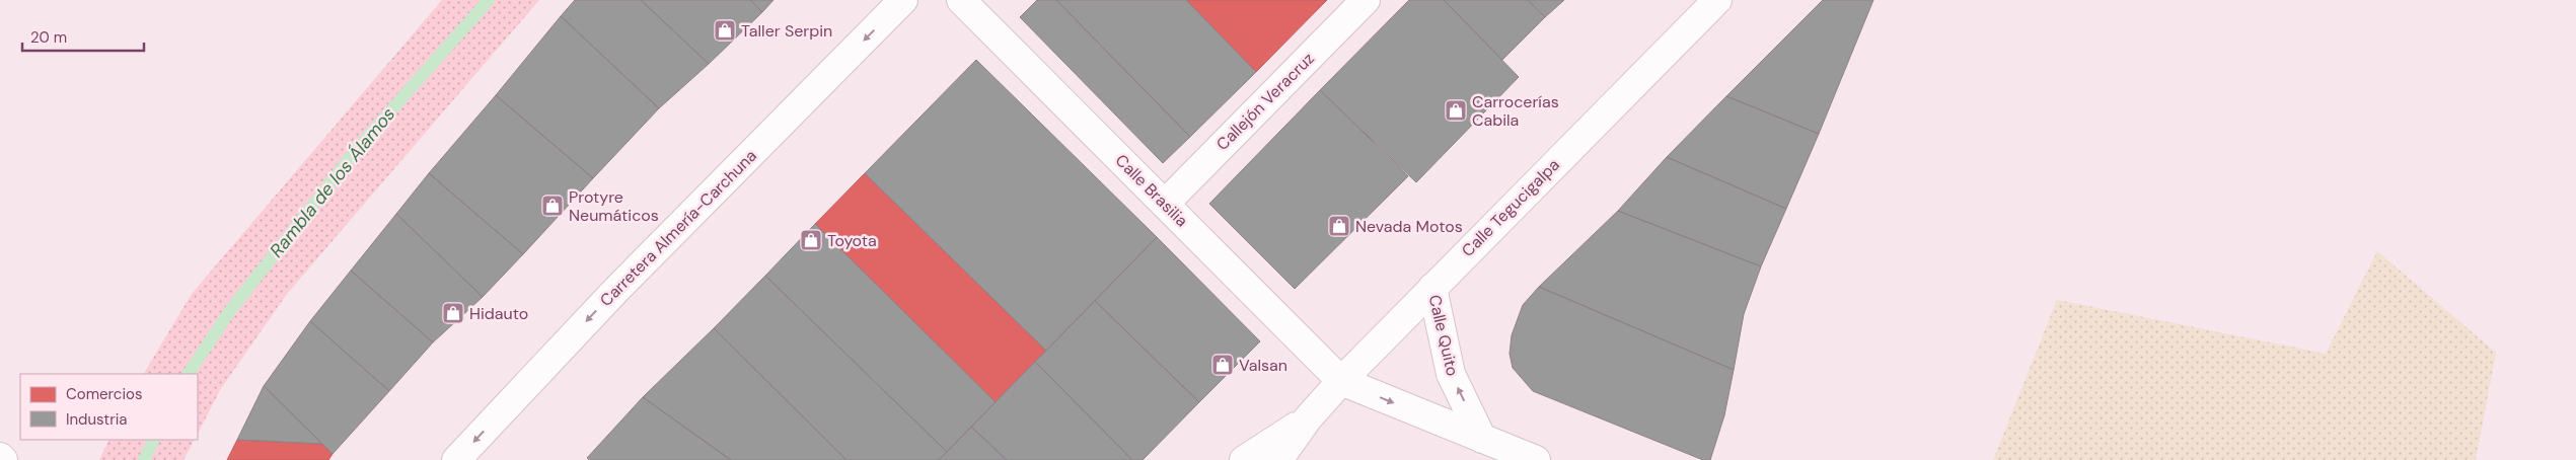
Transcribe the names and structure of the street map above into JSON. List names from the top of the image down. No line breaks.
{"streets":{"street":["Callejón Veracruz","Calle Brasilia","Calle Tegucigalpa","Carretera Almería-Carchuna","Calle Quito"]},"crossings":[["Callejón Veracruz","Calle Brasilia"],["Calle Brasilia","Calle Tegucigalpa"],["Calle Tegucigalpa","Calle Quito"]],"one_way":["Carretera Almería-Carchuna","Calle Quito"],"water":["Rambla de los Álamos"],"places":{"shop":["Taller Serpin","Carrocerías Cabila","Protyre Neumáticos","Nevada Motos","Toyota","Hidauto","Valsan"]},"legend":["Comercios","Industria"],"scale_bar":"20 m"}
